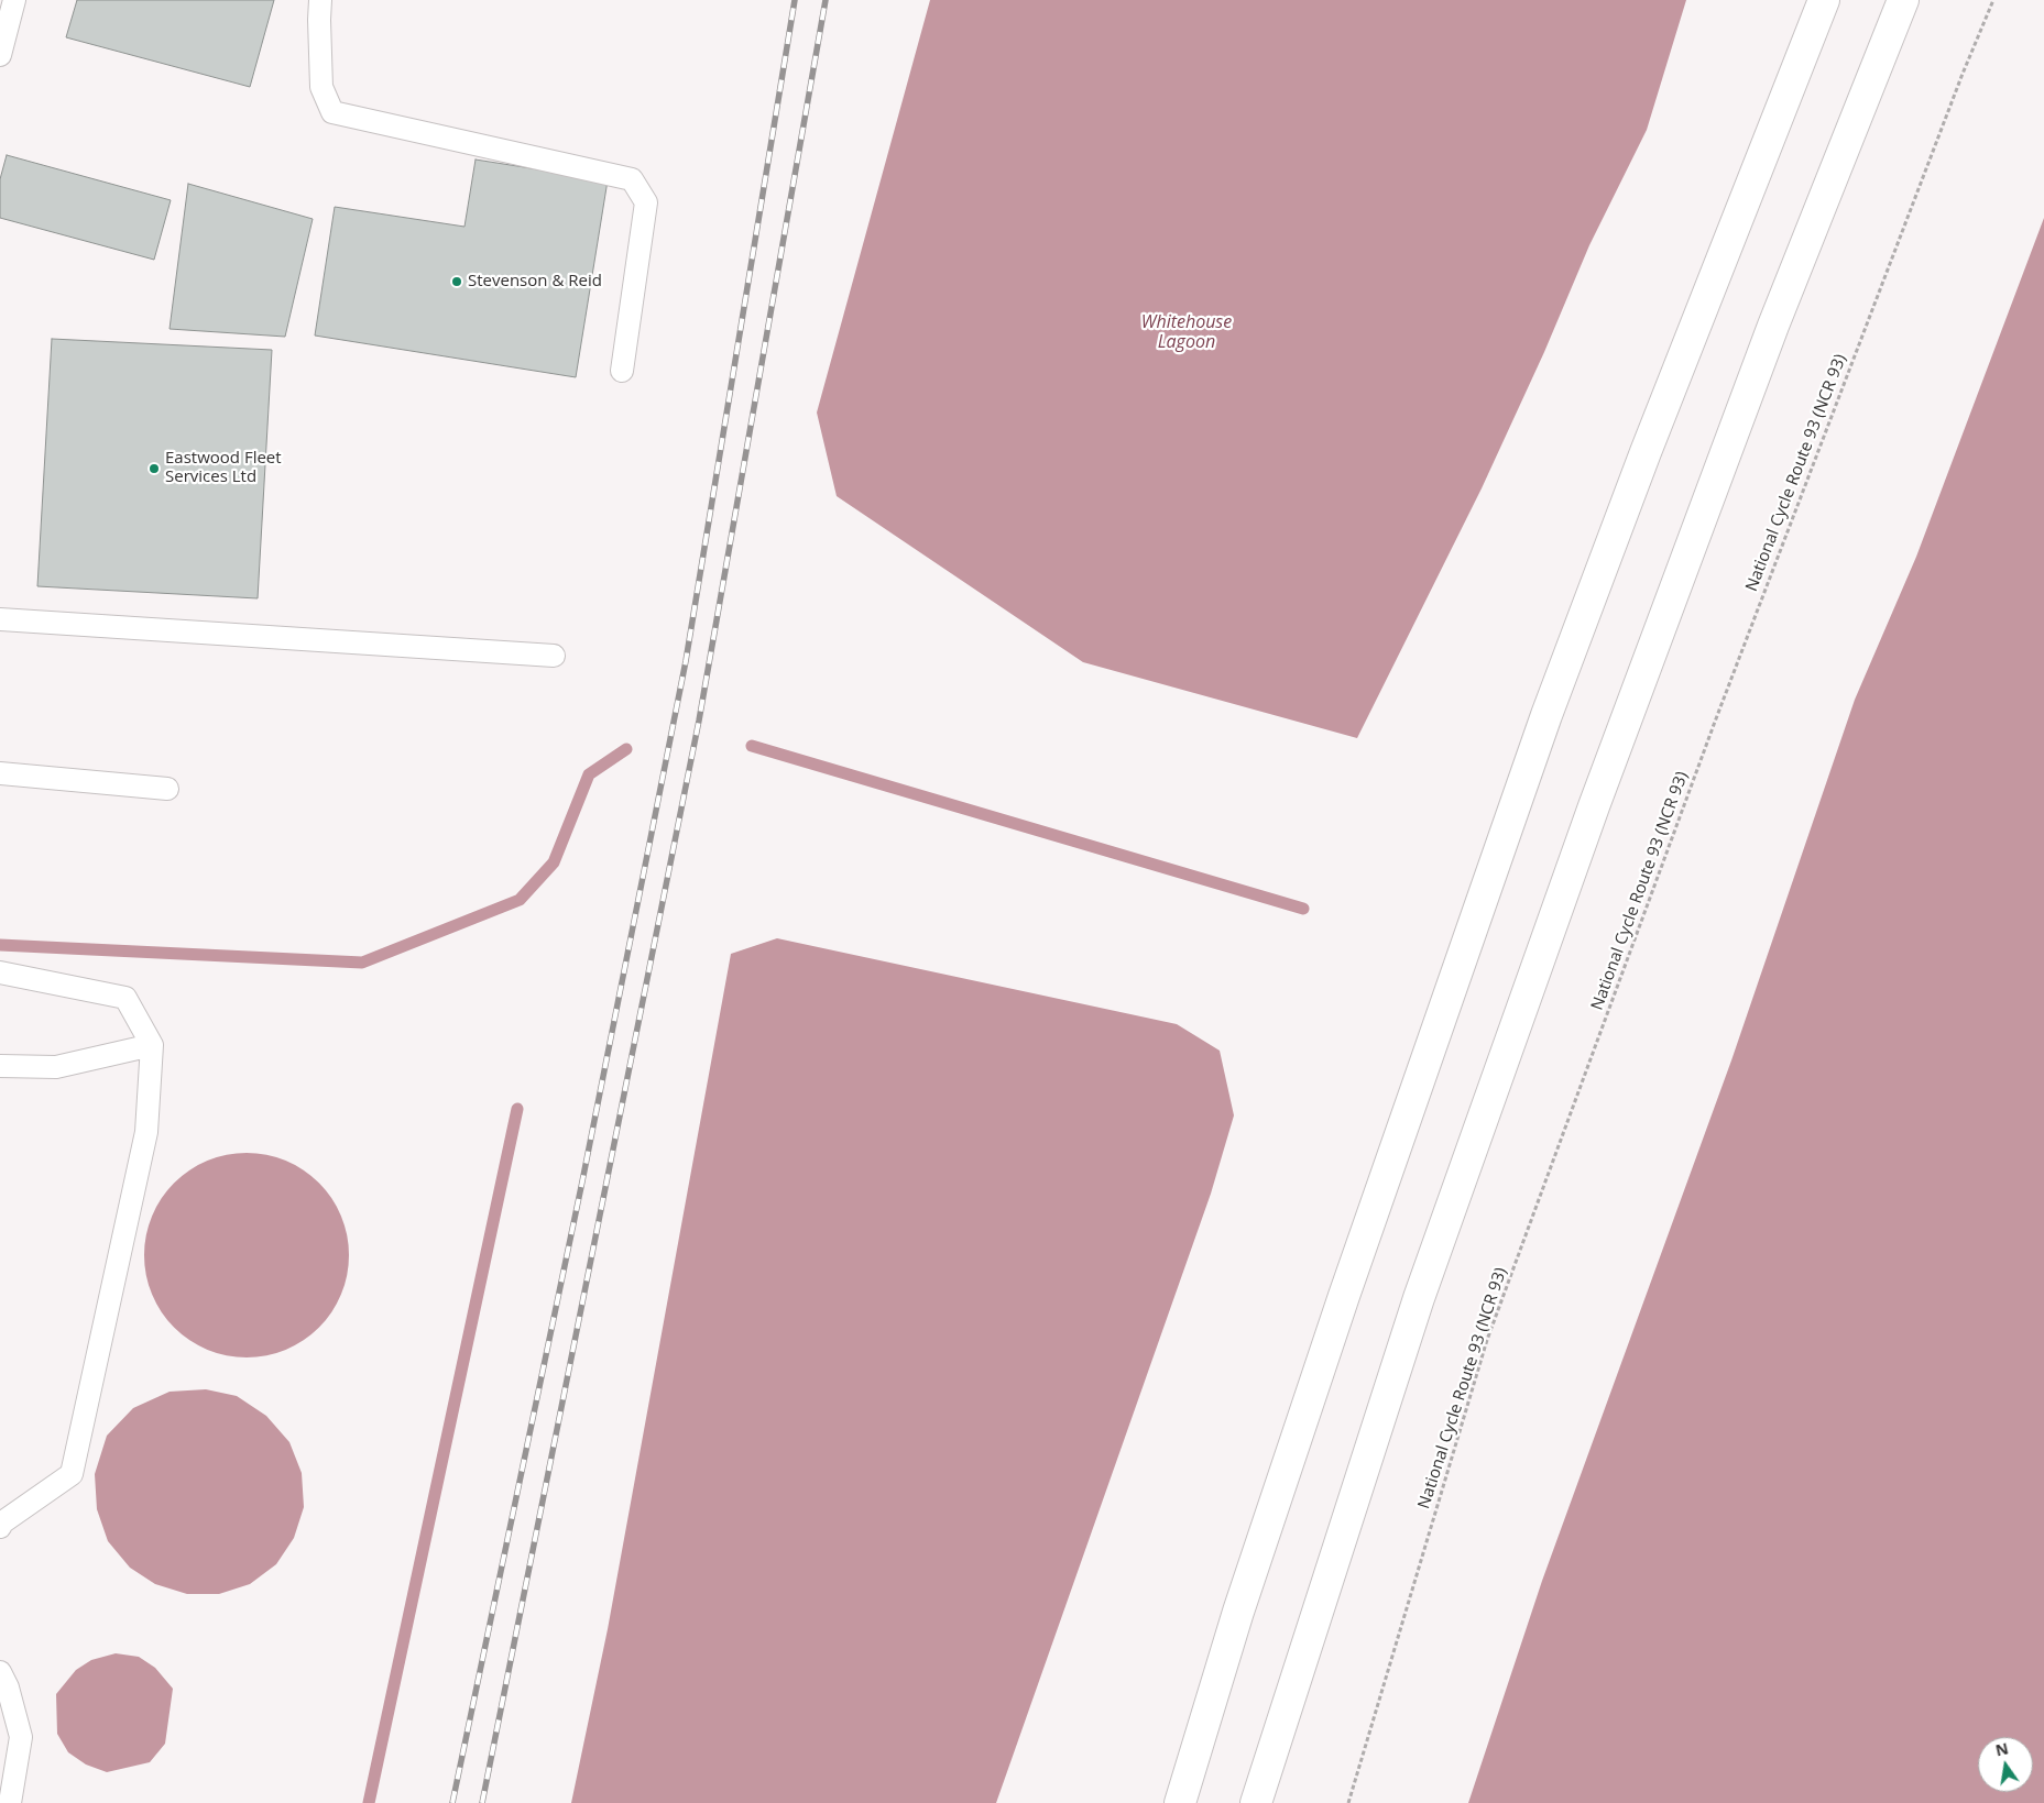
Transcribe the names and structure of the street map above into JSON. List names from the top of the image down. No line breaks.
{"streets":{"path":["National Cycle Route 93 (NCR 93)"]},"water":["Whitehouse Lagoon"],"places":["Stevenson & Reid","Eastwood Fleet Services Ltd"],"north":"top"}
